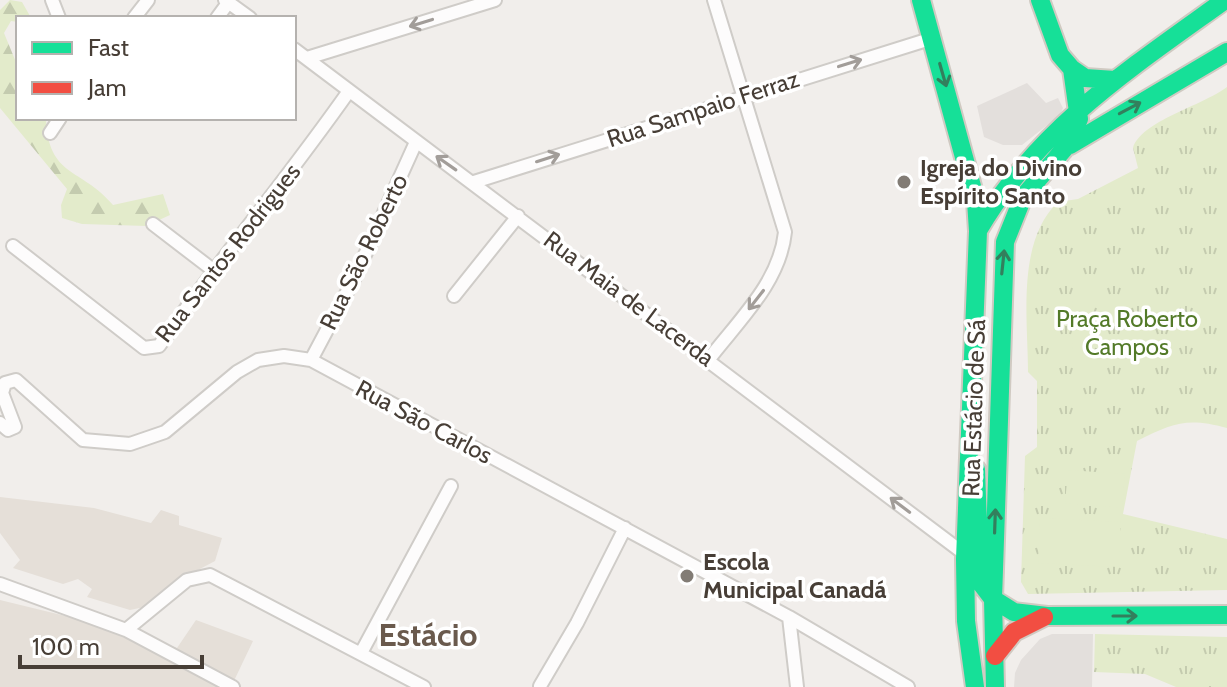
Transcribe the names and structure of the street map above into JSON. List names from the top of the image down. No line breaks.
{"streets":{"main road":["Rua Estácio de Sá"],"street":["Rua Sampaio Ferraz","Rua São Roberto","Rua Santos Rodrigues","Rua Maia de Lacerda","Rua São Carlos"]},"crossings":[["Rua Sampaio Ferraz","Rua Maia de Lacerda"],["Rua Sampaio Ferraz","Rua Estácio de Sá"],["Rua São Roberto","Rua Maia de Lacerda"],["Rua São Roberto","Rua São Carlos"],["Rua Santos Rodrigues","Rua Maia de Lacerda"],["Rua Maia de Lacerda","Rua Estácio de Sá"]],"one_way":["Rua Sampaio Ferraz","Rua Maia de Lacerda"],"districts":["Estácio"],"parks":["Praça Roberto Campos"],"places":["Igreja do Divino Espírito Santo","Escola Municipal Canadá"],"legend":["Fast","Jam"],"scale_bar":"100 m"}
